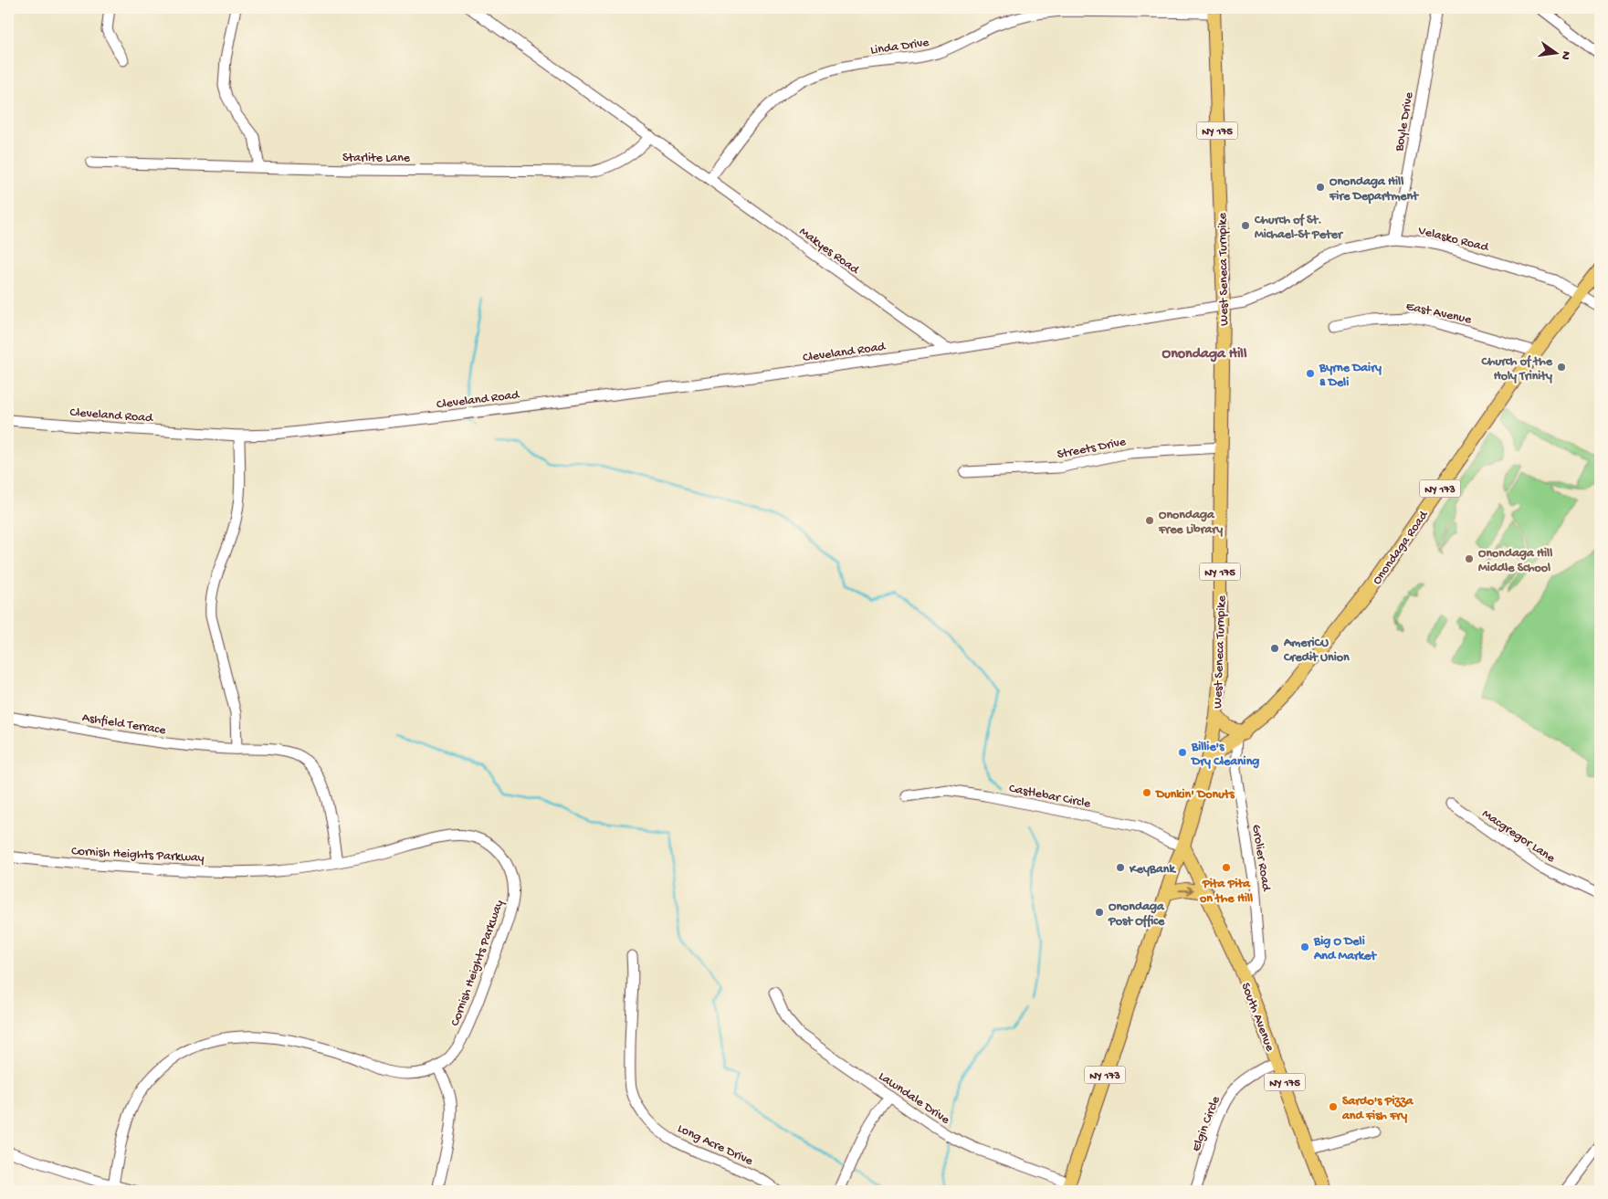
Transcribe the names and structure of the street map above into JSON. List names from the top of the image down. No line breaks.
{"streets":{"main road":["NY 175","West Seneca Turnpike","NY 173","Onondaga Road","South Avenue"],"street":["Linda Drive","Boyle Drive","Starlite Lane","Velasko Road","Makyes Road","East Avenue","Cleveland Road","Streets Drive","Ashfield Terrace","Castlebar Circle","Macgregor Lane","Cornish Heights Parkway","Grolier Road","Lawndale Drive","Elgin Circle","Long Acre Drive"]},"crossings":[["Linda Drive","Makyes Road"],["Linda Drive","West Seneca Turnpike"],["Boyle Drive","Velasko Road"],["Starlite Lane","Makyes Road"],["Velasko Road","West Seneca Turnpike"],["Velasko Road","Onondaga Road"],["Makyes Road","Cleveland Road"],["West Seneca Turnpike","Streets Drive"],["West Seneca Turnpike","Onondaga Road"],["West Seneca Turnpike","Castlebar Circle"],["West Seneca Turnpike","South Avenue"],["West Seneca Turnpike","Lawndale Drive"],["East Avenue","Onondaga Road"],["Onondaga Road","Grolier Road"],["Ashfield Terrace","Cornish Heights Parkway"],["Castlebar Circle","South Avenue"],["Grolier Road","South Avenue"],["South Avenue","Elgin Circle"]],"districts":["Onondaga Hill"],"places":["Onondaga Hill Fire Department","Church of St. Michael-St Peter","Church of the Holy Trinity","Byrne Dairy & Deli","Onondaga Free Library","Onondaga Hill Middle School","AmeriCU Credit Union","Billie's Dry Cleaning","Dunkin' Donuts","KeyBank","Pita Pita on the Hill","Onondaga Post Office","Big O Deli And Market","Sardo's Pizza and Fish Fry"],"north":"right"}
